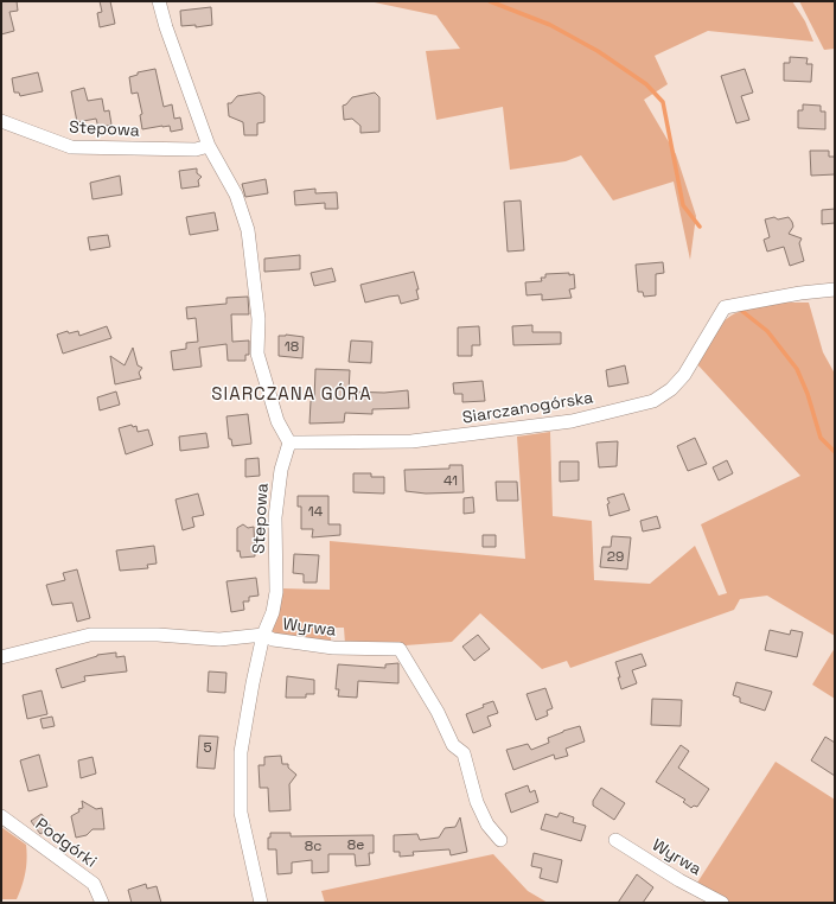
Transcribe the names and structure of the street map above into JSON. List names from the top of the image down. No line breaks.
{"streets":{"street":["Stepowa","Siarczanogórska","Wyrwa","Podgórki"]},"crossings":[["Stepowa","Siarczanogórska"],["Stepowa","Wyrwa"]],"districts":["SIARCZANA GÓRA"],"house_numbers":["18","41","14","29","5","8e","8c"]}
